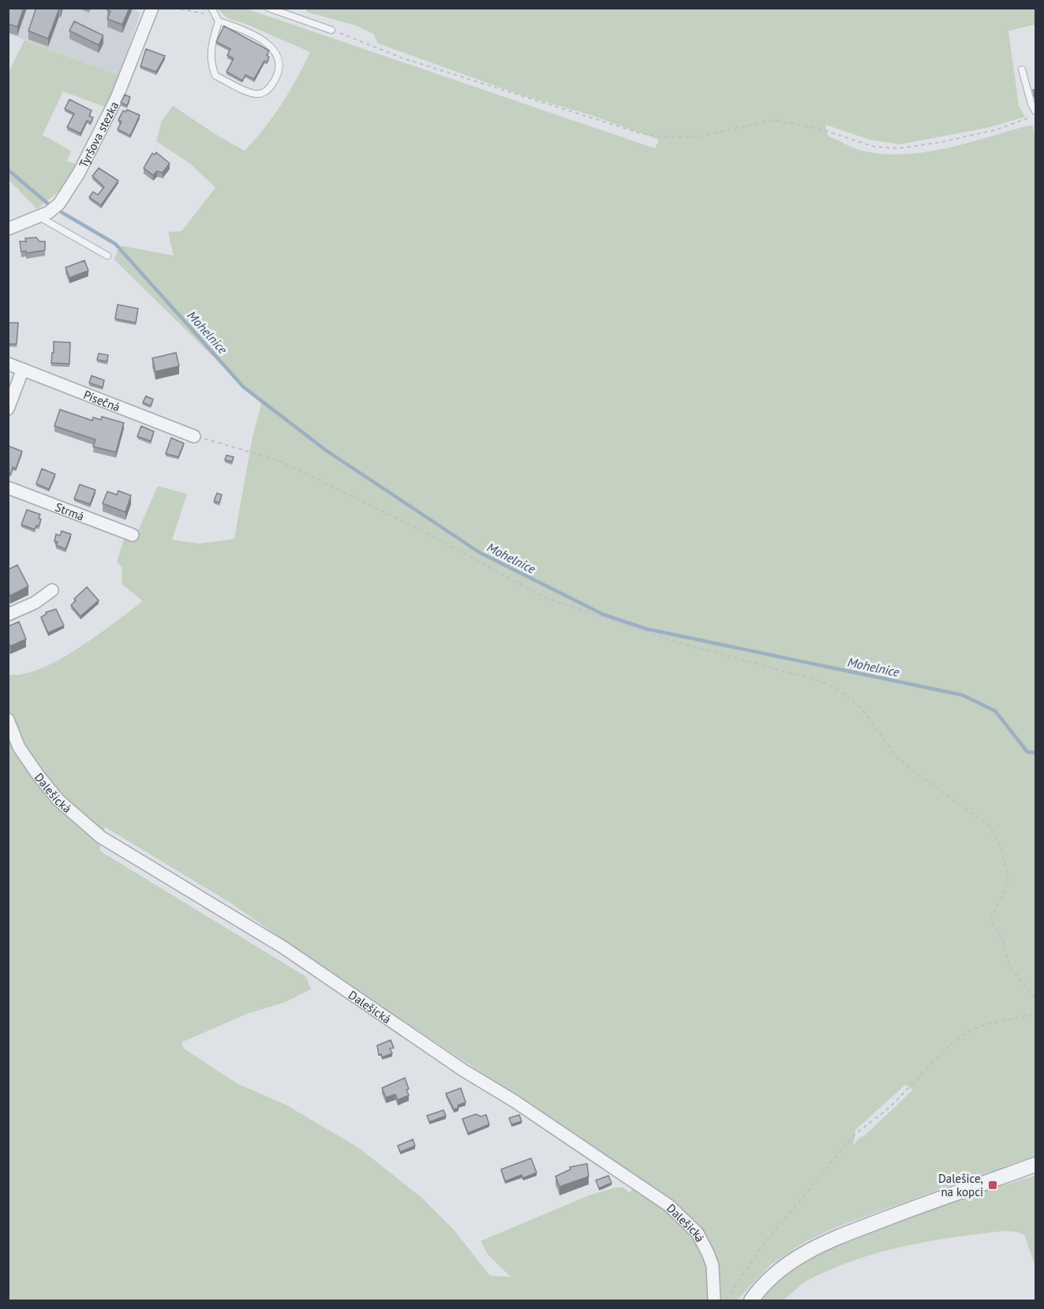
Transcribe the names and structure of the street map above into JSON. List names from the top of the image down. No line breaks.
{"streets":{"street":["Tyršova stezka","Písečná","Strmá","Dalešická"]},"water":["Mohelnice"],"places":{"transit":["Dalešice, na kopci"]}}
